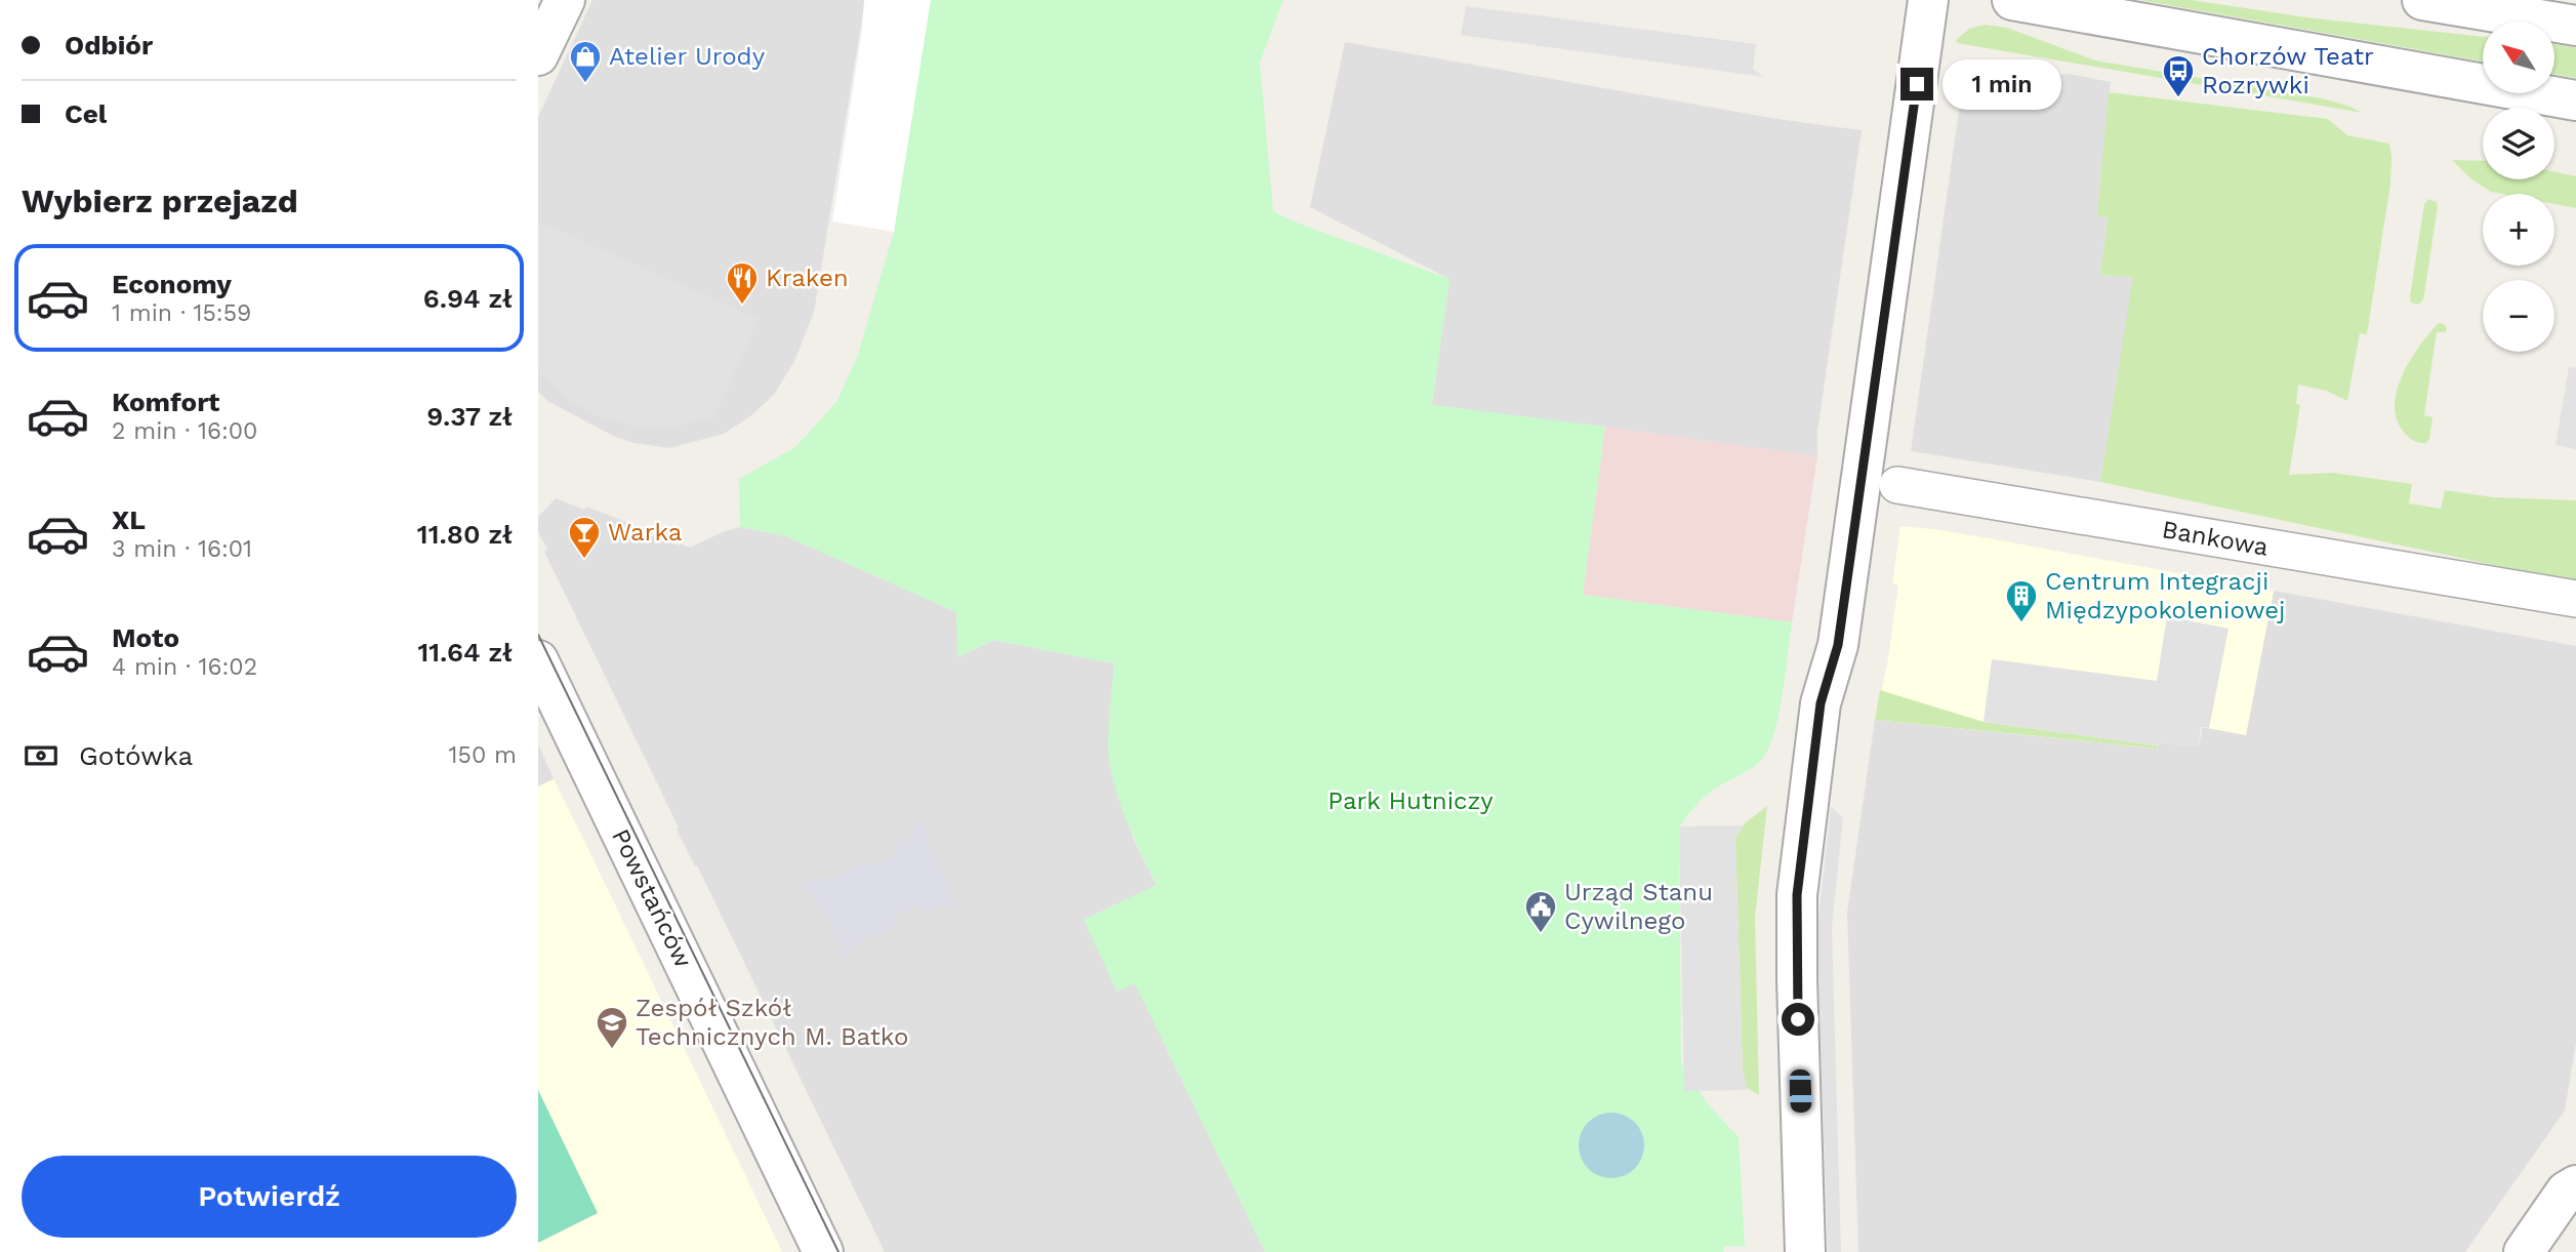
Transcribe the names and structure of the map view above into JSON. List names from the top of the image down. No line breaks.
{"streets":{"street":["Bankowa","Powstańców"]},"parks":["Park Hutniczy"],"places":{"shop":["Atelier Urody"],"bus stop":["Chorzów Teatr Rozrywki"],"restaurant":["Kraken"],"bar":["Warka"],"building":["Centrum Integracji Międzypokoleniowej"],"public building":["Urząd Stanu Cywilnego"],"school or university":["Zespół Szkół Technicznych M. Batko"]},"north":"top left","page":{"banner":["Odbiór","Cel"],"map_buttons":["+","−"],"bubble":"1 min","heading":"Wybierz przejazd","list":[{"name":"Economy","note":"1 min · 15:59","value":"6.94 zł"},{"name":"Komfort","note":"2 min · 16:00","value":"9.37 zł"},{"name":"XL","note":"3 min · 16:01","value":"11.80 zł"},{"name":"Moto","note":"4 min · 16:02","value":"11.64 zł"}],"pay":["Gotówka","150 m"],"buttons":"Potwierdź"}}
